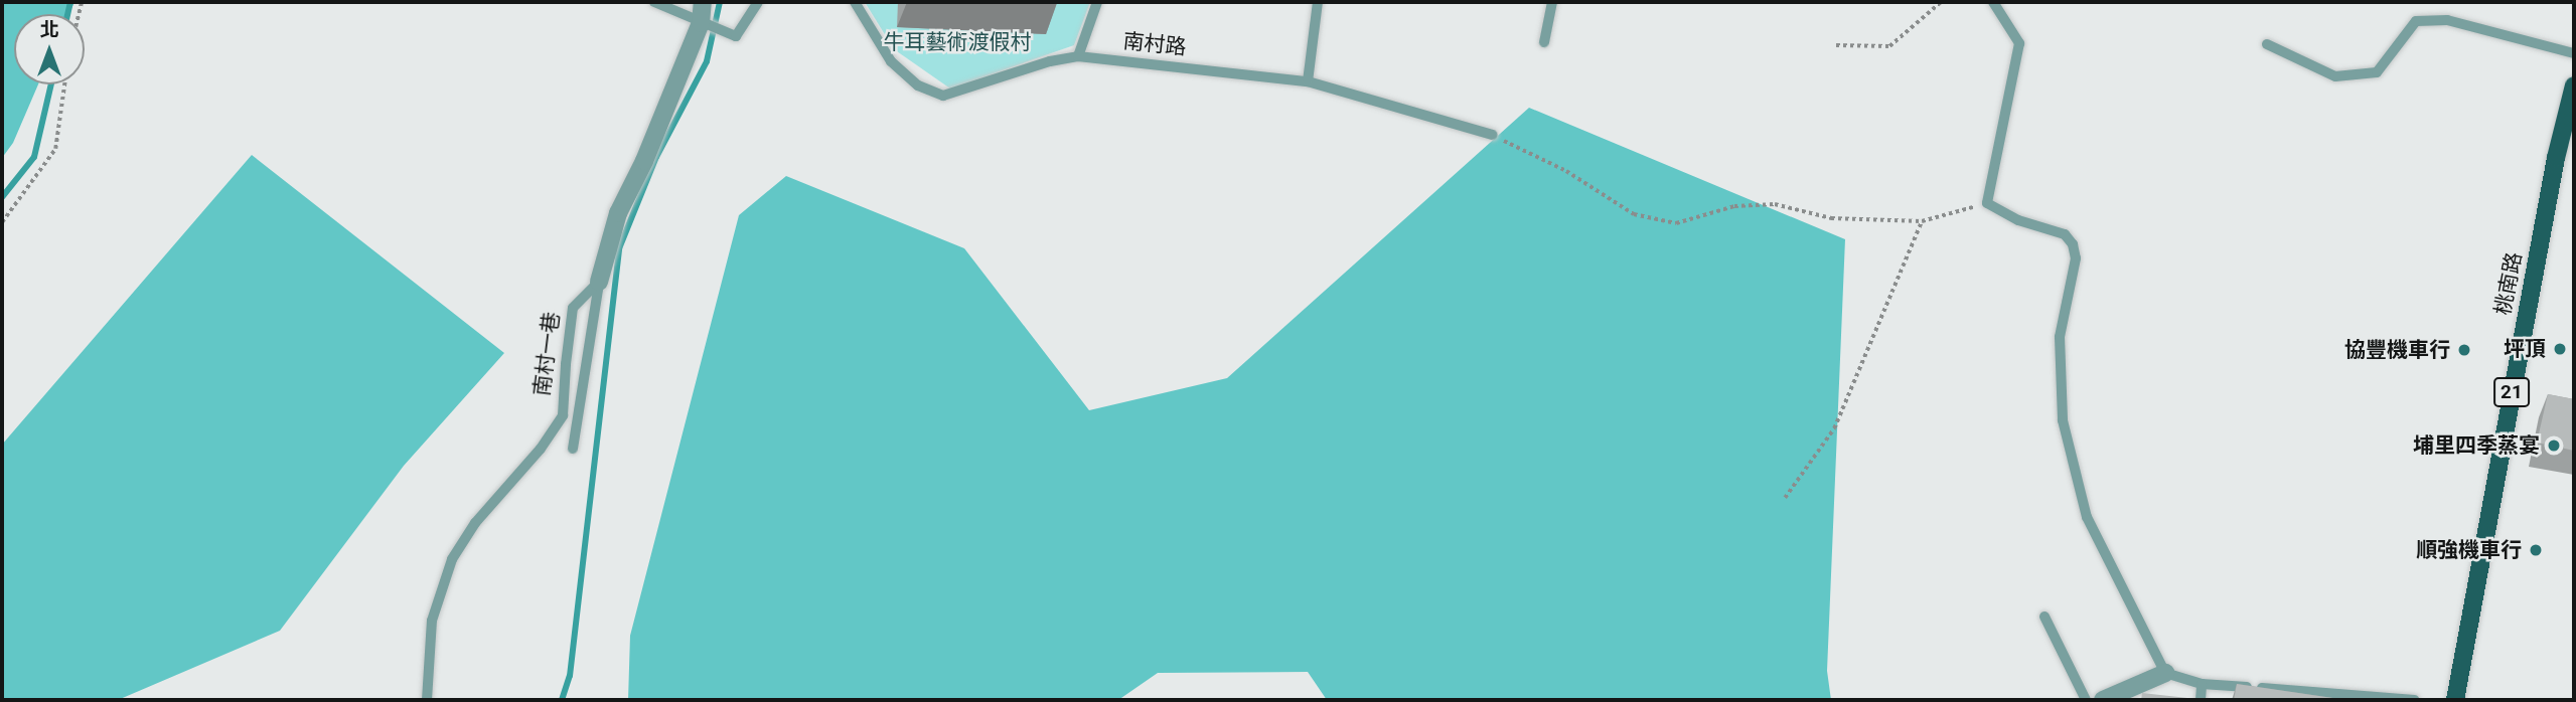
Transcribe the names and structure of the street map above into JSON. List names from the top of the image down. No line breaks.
{"streets":{"main road":["桃南路","21"],"street":["南村一巷"],"lane":["南村路"]},"parks":["牛耳藝術渡假村"],"places":["坪頂","協豐機車行","埔里四季蒸宴","順強機車行"],"north":"top"}
